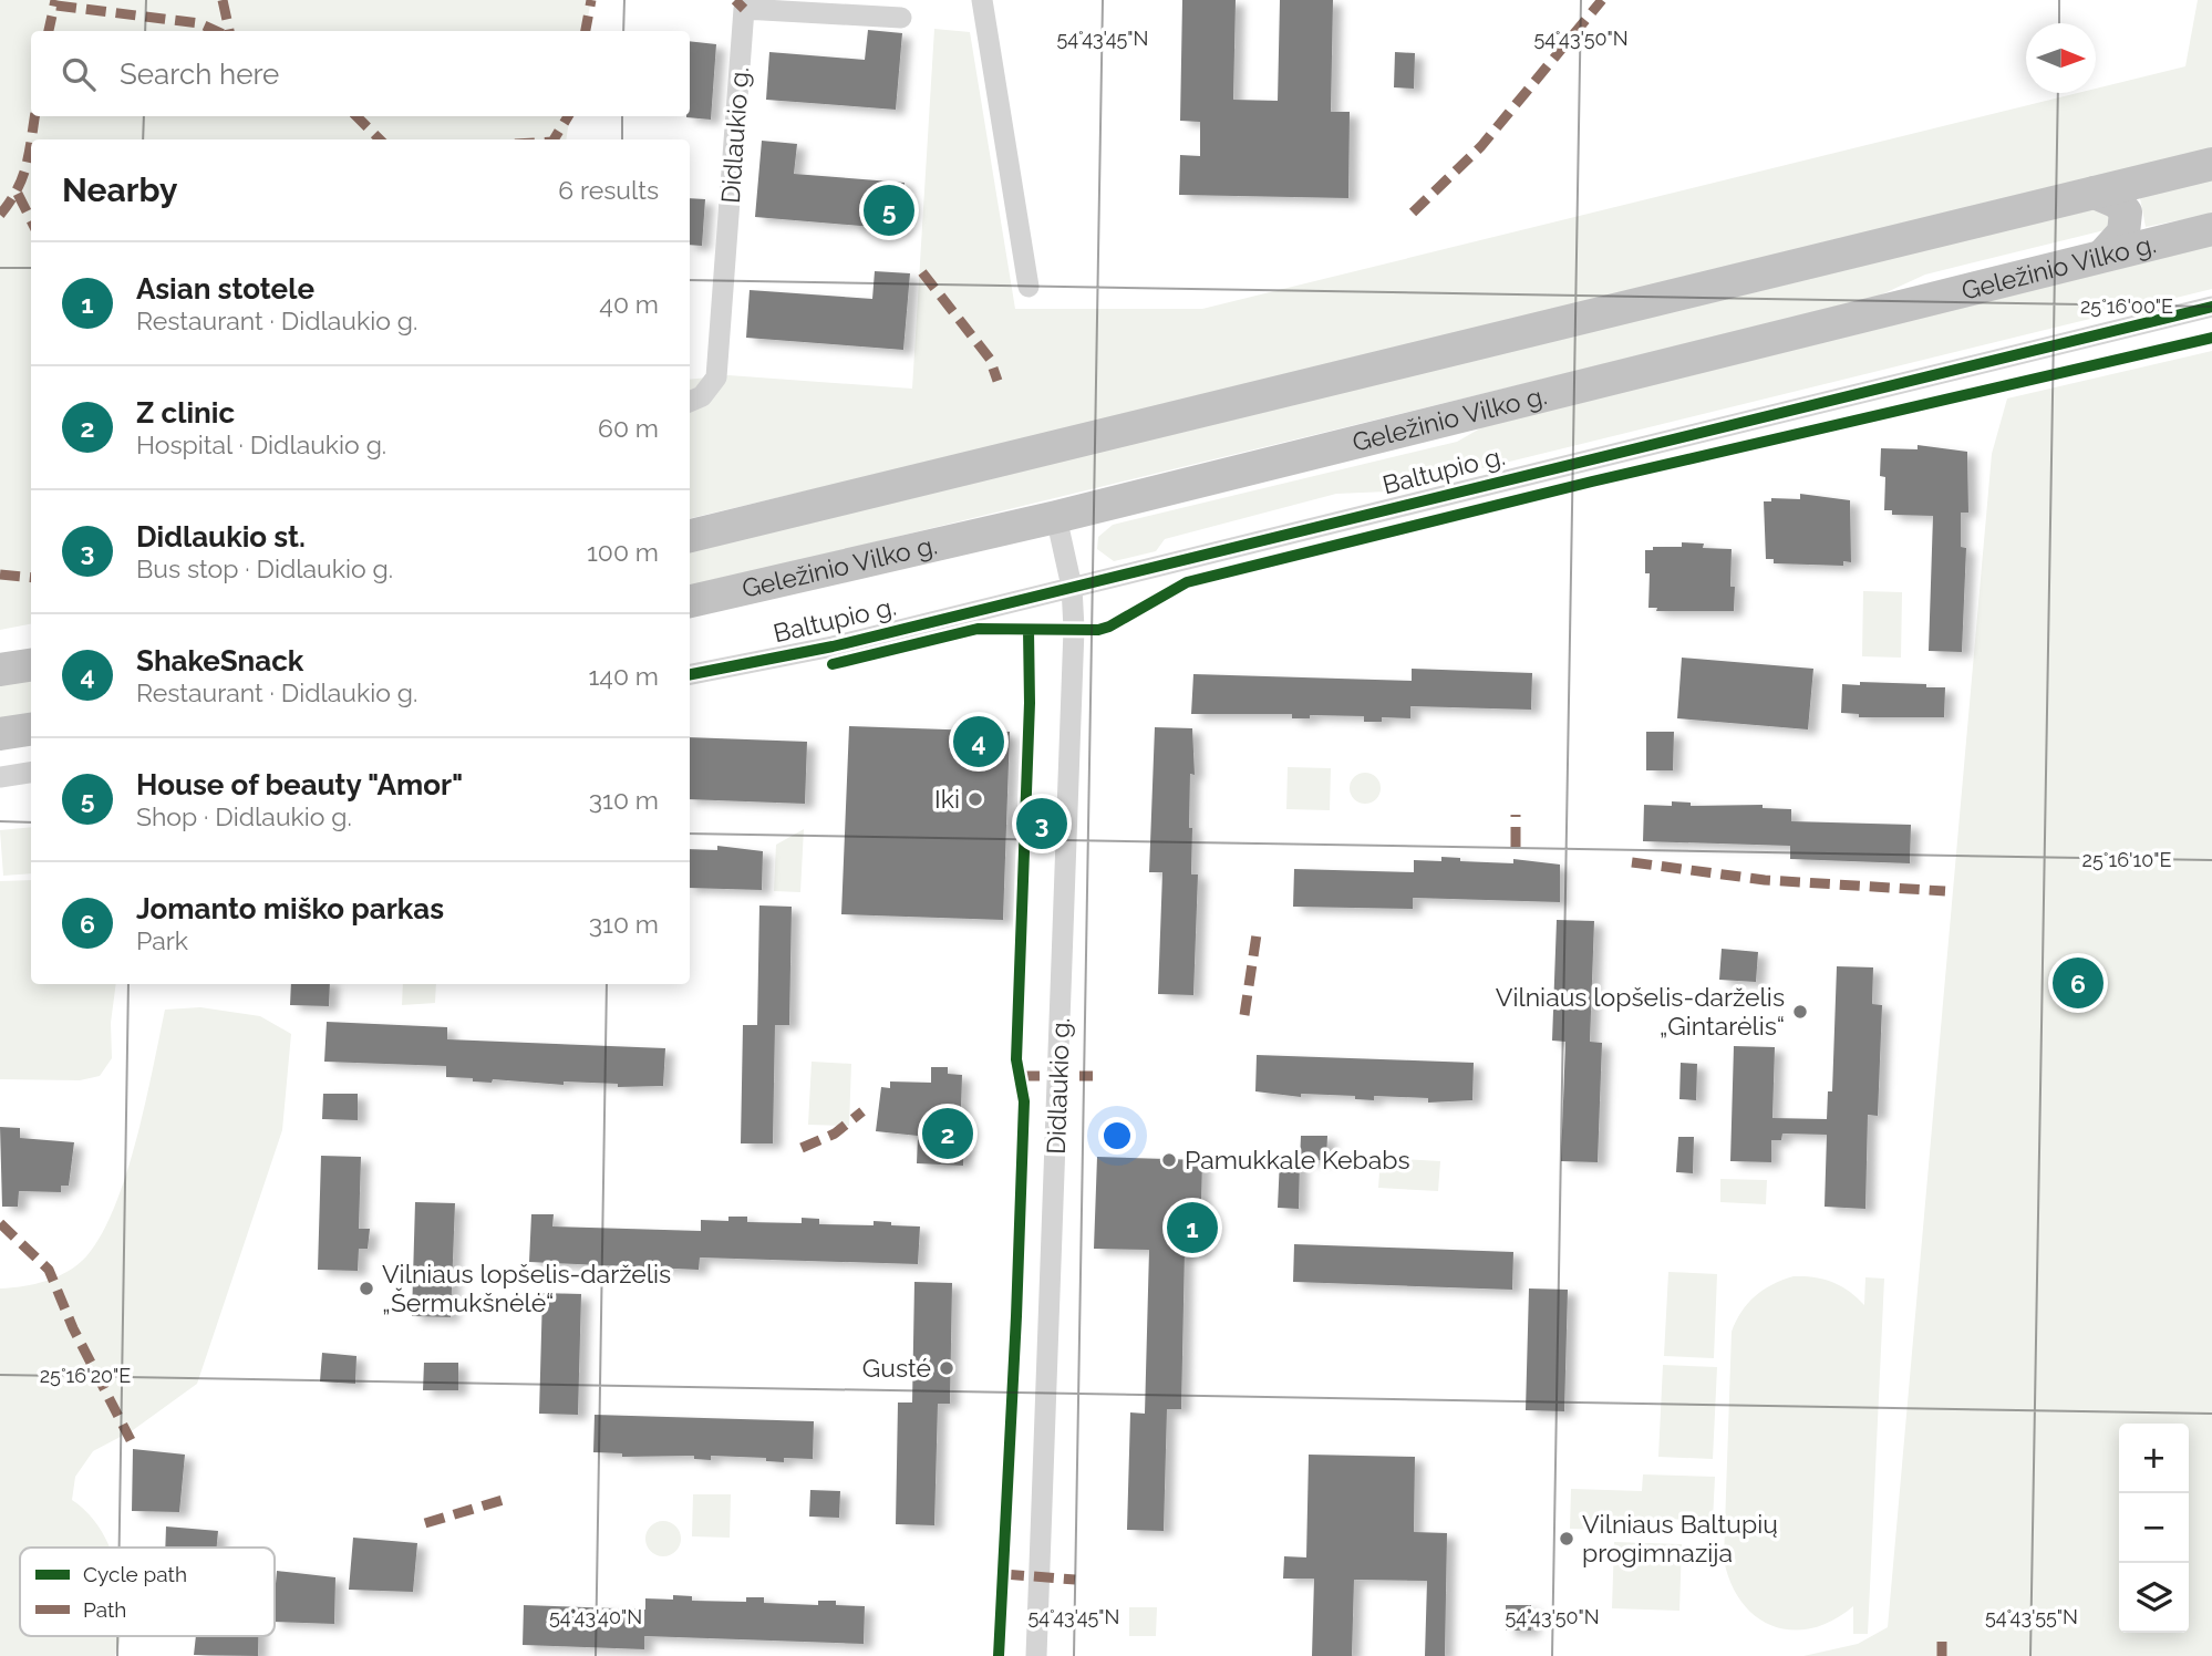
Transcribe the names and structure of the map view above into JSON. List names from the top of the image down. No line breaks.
{"streets":{"highway":["Geležinio Vilko g."],"street":["Didlaukio g.","Baltupio g."]},"crossings":[["Didlaukio g.","Geležinio Vilko g."],["Didlaukio g.","Baltupio g."]],"places":["Iki","Vilniaus lopšelis-darželis „Gintarėlis“","Pamukkale Kebabs","Vilniaus lopšelis-darželis „Šermukšnėlė“","Gusté","Vilniaus Baltupių progimnazija"],"legend":["Cycle path","Path"],"north":"right","page":{"search":"Search here","heading":["Nearby","6 results"],"pins":["5","4","3","6","2","1"],"list":[{"mark":"1","name":"Asian stotele","note":"Restaurant · Didlaukio g.","value":"40 m"},{"mark":"2","name":"Z clinic","note":"Hospital · Didlaukio g.","value":"60 m"},{"mark":"3","name":"Didlaukio st.","note":"Bus stop · Didlaukio g.","value":"100 m"},{"mark":"4","name":"ShakeSnack","note":"Restaurant · Didlaukio g.","value":"140 m"},{"mark":"5","name":"House of beauty \"Amor\"","note":"Shop · Didlaukio g.","value":"310 m"},{"mark":"6","name":"Jomanto miško parkas","note":"Park","value":"310 m"}],"map_buttons":["+","−"]},"coordinates":["54°43'45\"N","54°43'50\"N","25°16'00\"E","25°16'10\"E","25°16'20\"E","54°43'40\"N","54°43'55\"N"]}
